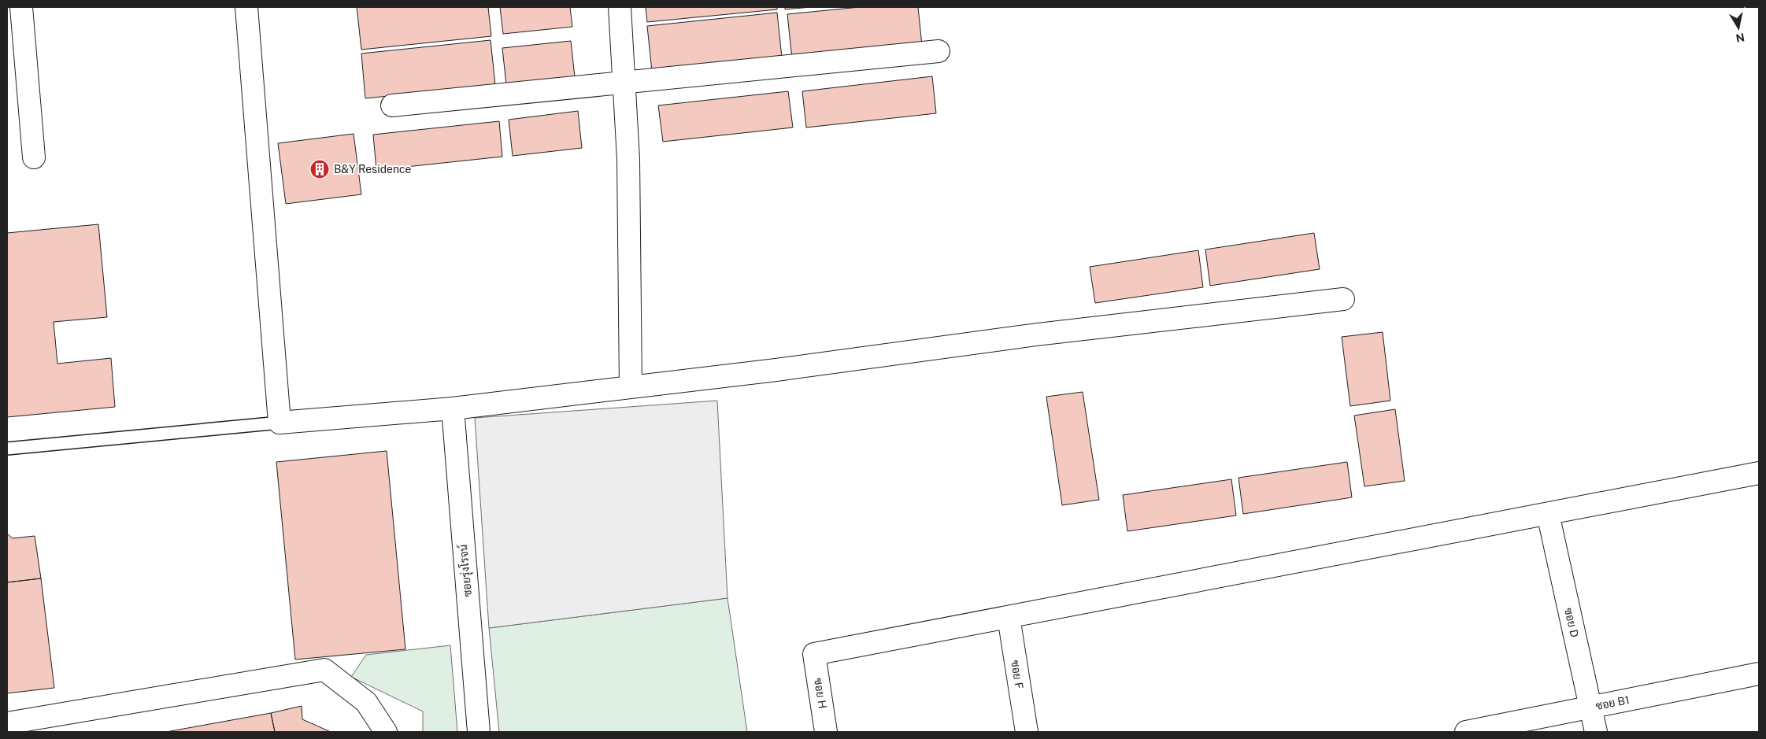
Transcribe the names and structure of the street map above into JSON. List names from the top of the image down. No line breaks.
{"streets":{"street":["ซอยรุ่งโรจน์","ซอย D","ซอย F","ซอย H","ซอย B1"]},"crossings":[["ซอย D","ซอย B1"],["ซอย F","ซอย H"]],"places":{"building":["B&Y Residence"]},"north":"bottom"}
